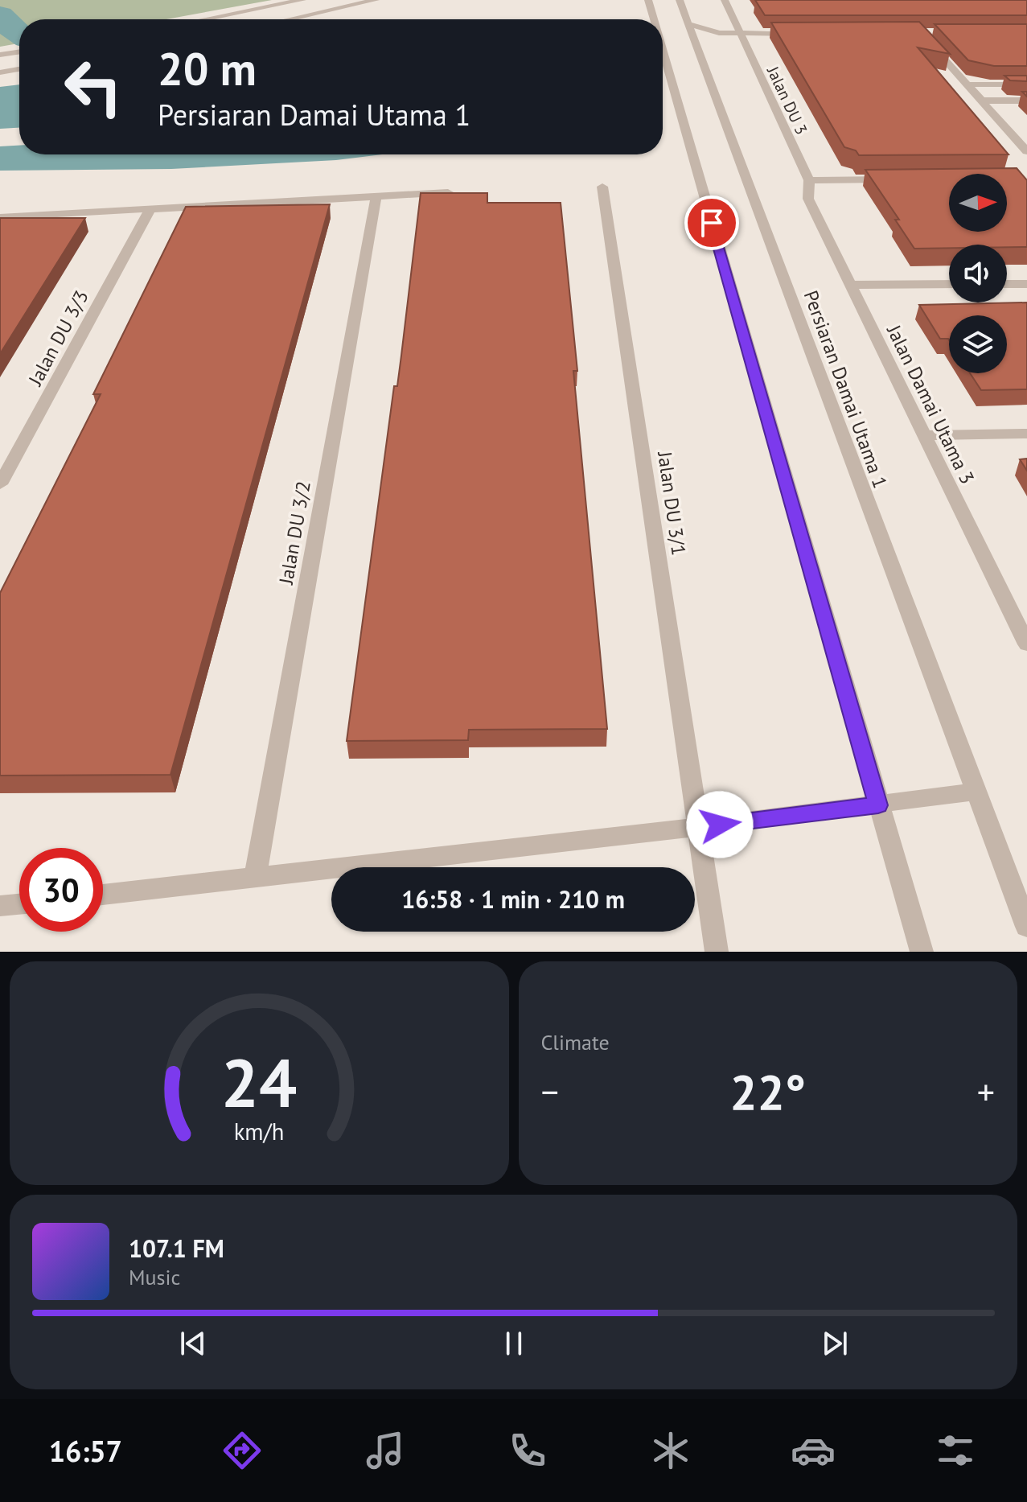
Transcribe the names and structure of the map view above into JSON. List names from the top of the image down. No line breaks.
{"streets":{"street":["Jalan DU 3","Jalan DU 3/3","Persiaran Damai Utama 1","Jalan Damai Utama 3","Jalan DU 3/1","Jalan DU 3/2"]},"crossings":[["Jalan DU 3","Jalan Damai Utama 3"]],"north":"right","page":{"turn":["20 m","Persiaran Damai Utama 1"],"limit":"30","trip":"16:58 · 1 min · 210 m","tile":"Climate","heat":["−","22°","+"],"song":["107.1 FM","Music"],"tabs":"16:57","gauge":["24","km/h"]}}
